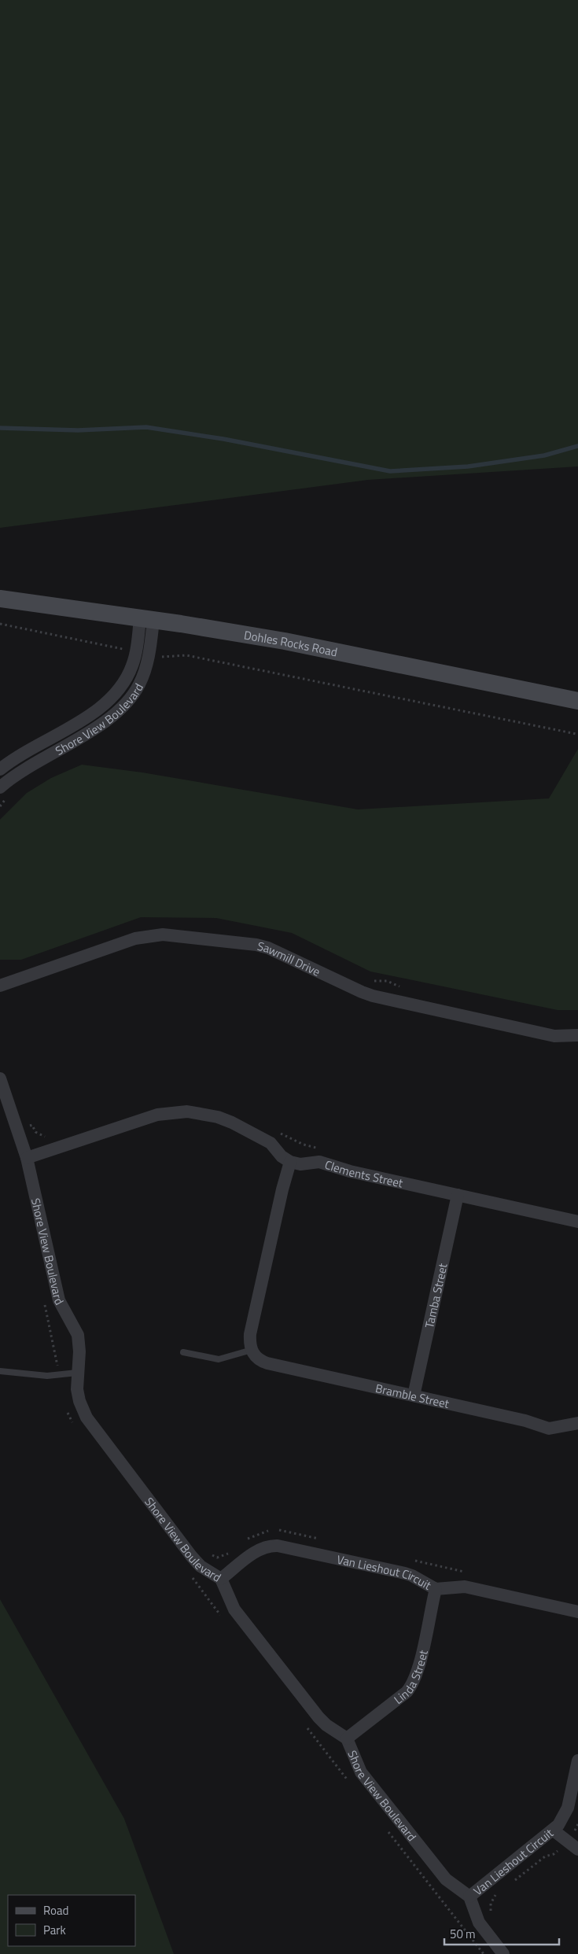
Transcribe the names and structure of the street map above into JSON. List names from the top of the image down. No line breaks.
{"streets":{"street":["Dohles Rocks Road","Shore View Boulevard","Sawmill Drive","Clements Street","Tamba Street","Bramble Street","Van Lieshout Circuit","Linda Street"]},"crossings":[["Dohles Rocks Road","Shore View Boulevard"],["Shore View Boulevard","Van Lieshout Circuit"],["Shore View Boulevard","Linda Street"],["Clements Street","Tamba Street"],["Tamba Street","Bramble Street"],["Van Lieshout Circuit","Linda Street"]],"legend":["Road","Park"],"scale_bar":"50 m"}
